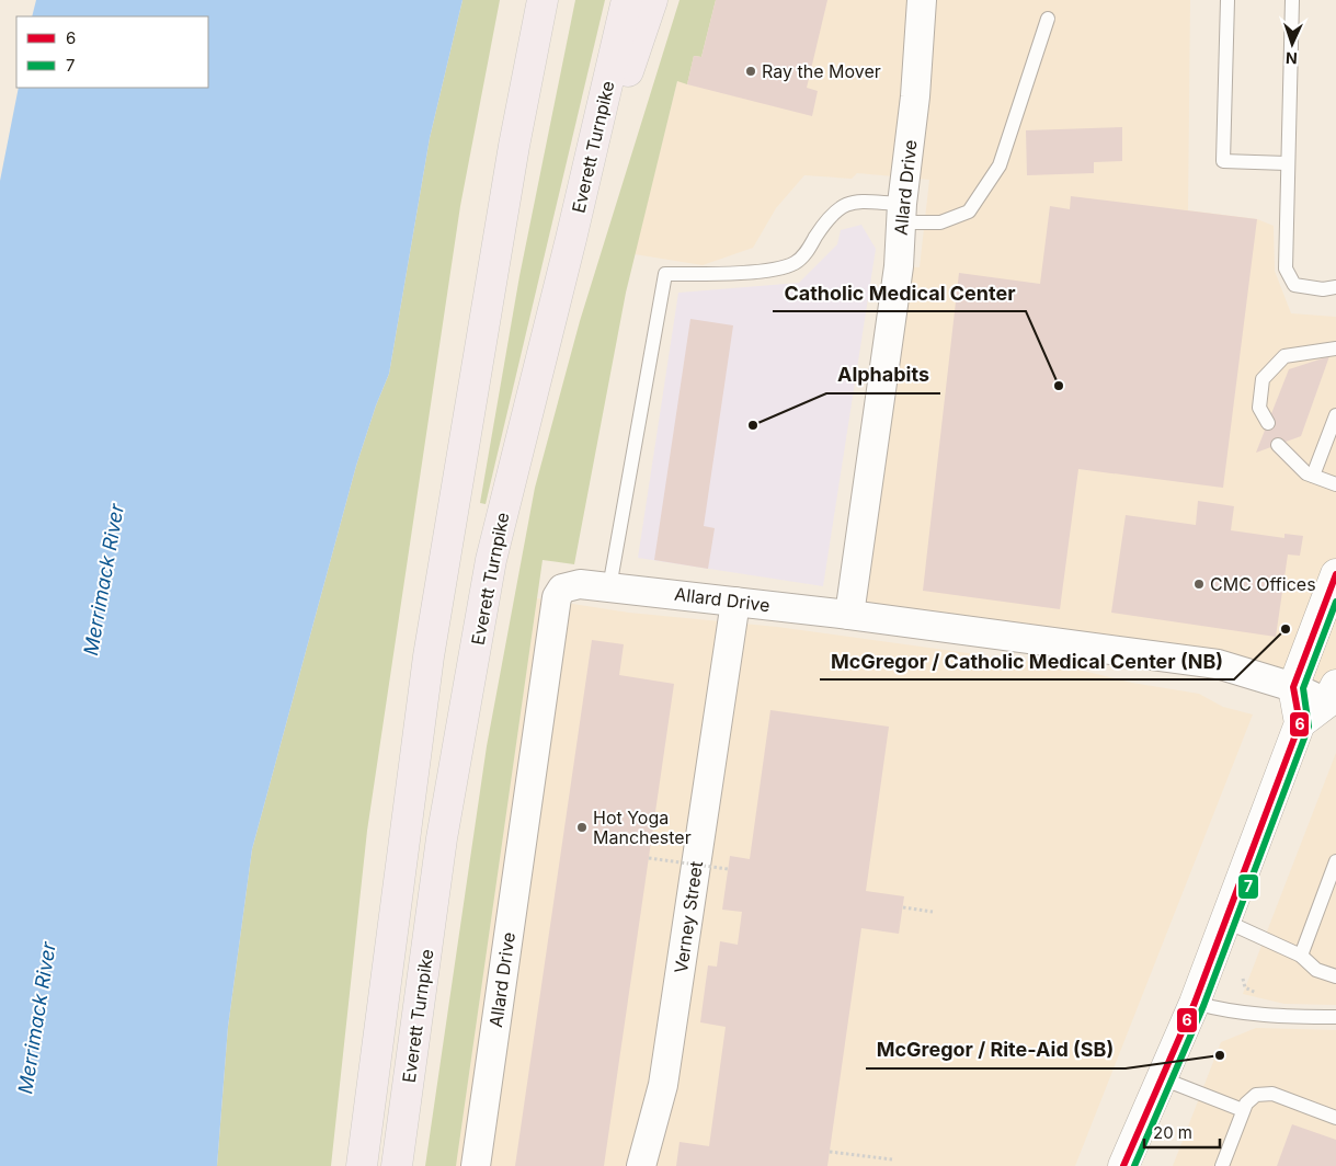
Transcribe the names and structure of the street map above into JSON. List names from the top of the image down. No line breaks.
{"streets":{"highway":["Everett Turnpike"],"street":["Allard Drive","Verney Street"]},"crossings":[["Allard Drive","Verney Street"]],"water":["Merrimack River"],"places":["Ray the Mover","Catholic Medical Center","Alphabits","CMC Offices","McGregor / Catholic Medical Center (NB)","Hot Yoga Manchester","McGregor / Rite-Aid (SB)"],"lines":["transit line 6","transit line 7"],"legend":["6","7"],"scale_bar":"20 m","north":"bottom"}
